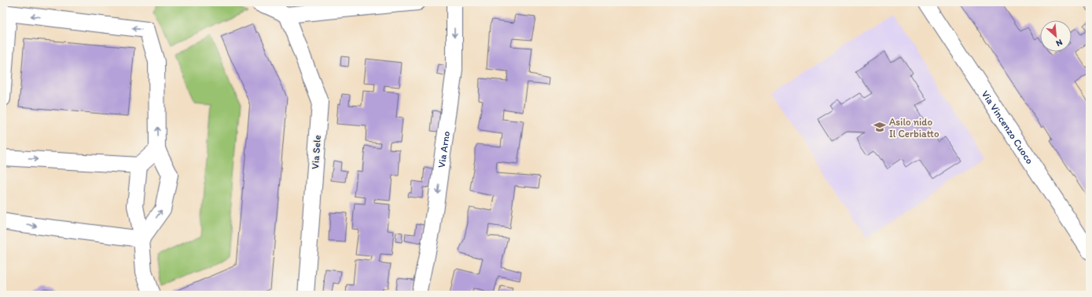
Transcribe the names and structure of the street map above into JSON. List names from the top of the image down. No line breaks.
{"streets":{"street":["Via Vincenzo Cuoco","Via Arno","Via Sele"]},"one_way":["Via Arno"],"places":{"school or university":["Asilo nido Il Cerbiatto"]},"north":"bottom right"}
